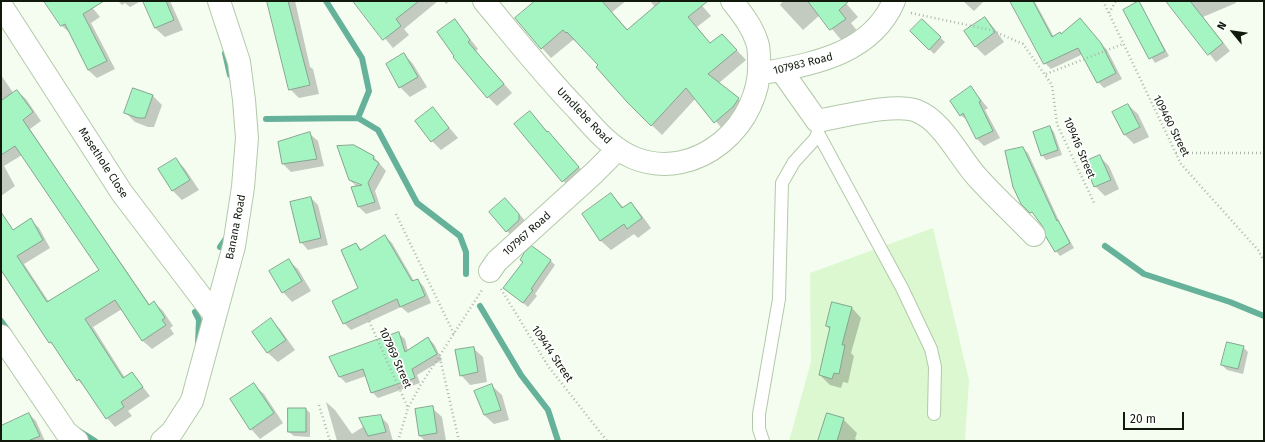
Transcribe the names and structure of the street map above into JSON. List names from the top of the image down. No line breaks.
{"streets":{"street":["107983 Road","Umdlebe Road","Masethole Close","Banana Road","107967 Road"],"path":["109460 Street","109416 Street","109414 Street","107969 Street"]},"crossings":[["107983 Road","Umdlebe Road"],["107983 Road","109416 Street"],["Umdlebe Road","107967 Road"],["Masethole Close","Banana Road"],["107967 Road","109414 Street"]],"scale_bar":"20 m","north":"top left"}
